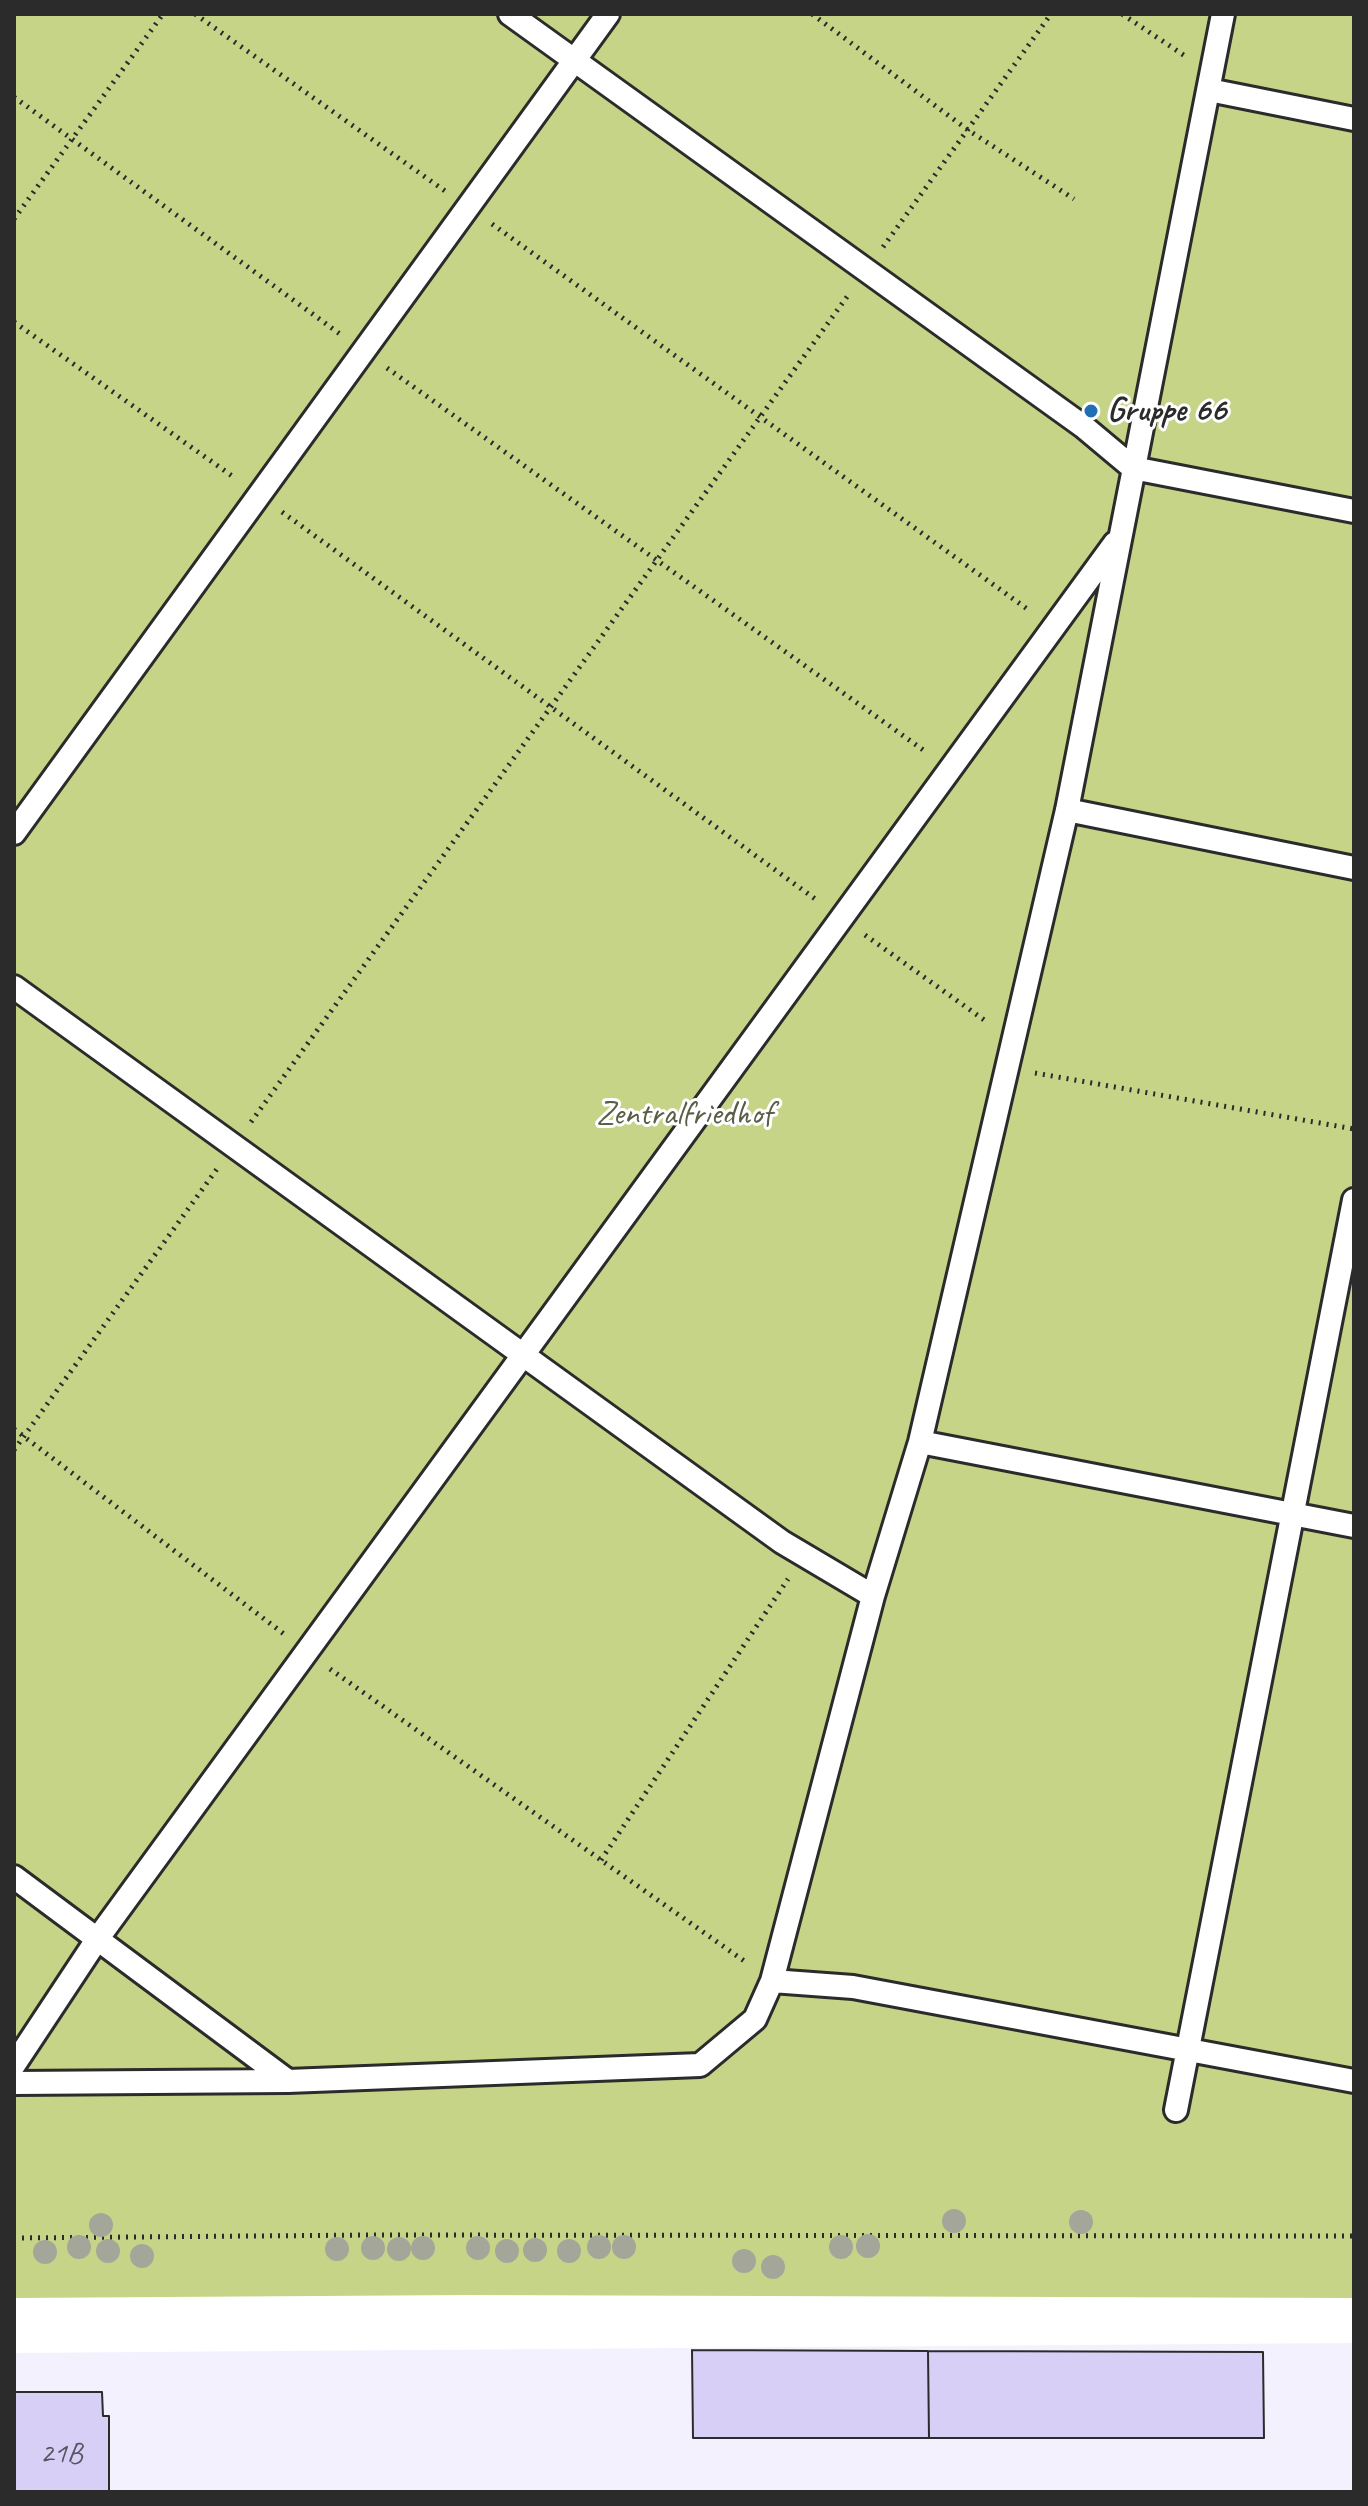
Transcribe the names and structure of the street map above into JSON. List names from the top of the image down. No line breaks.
{"parks":["Zentralfriedhof"],"places":["Gruppe 66"],"house_numbers":["21B"]}
